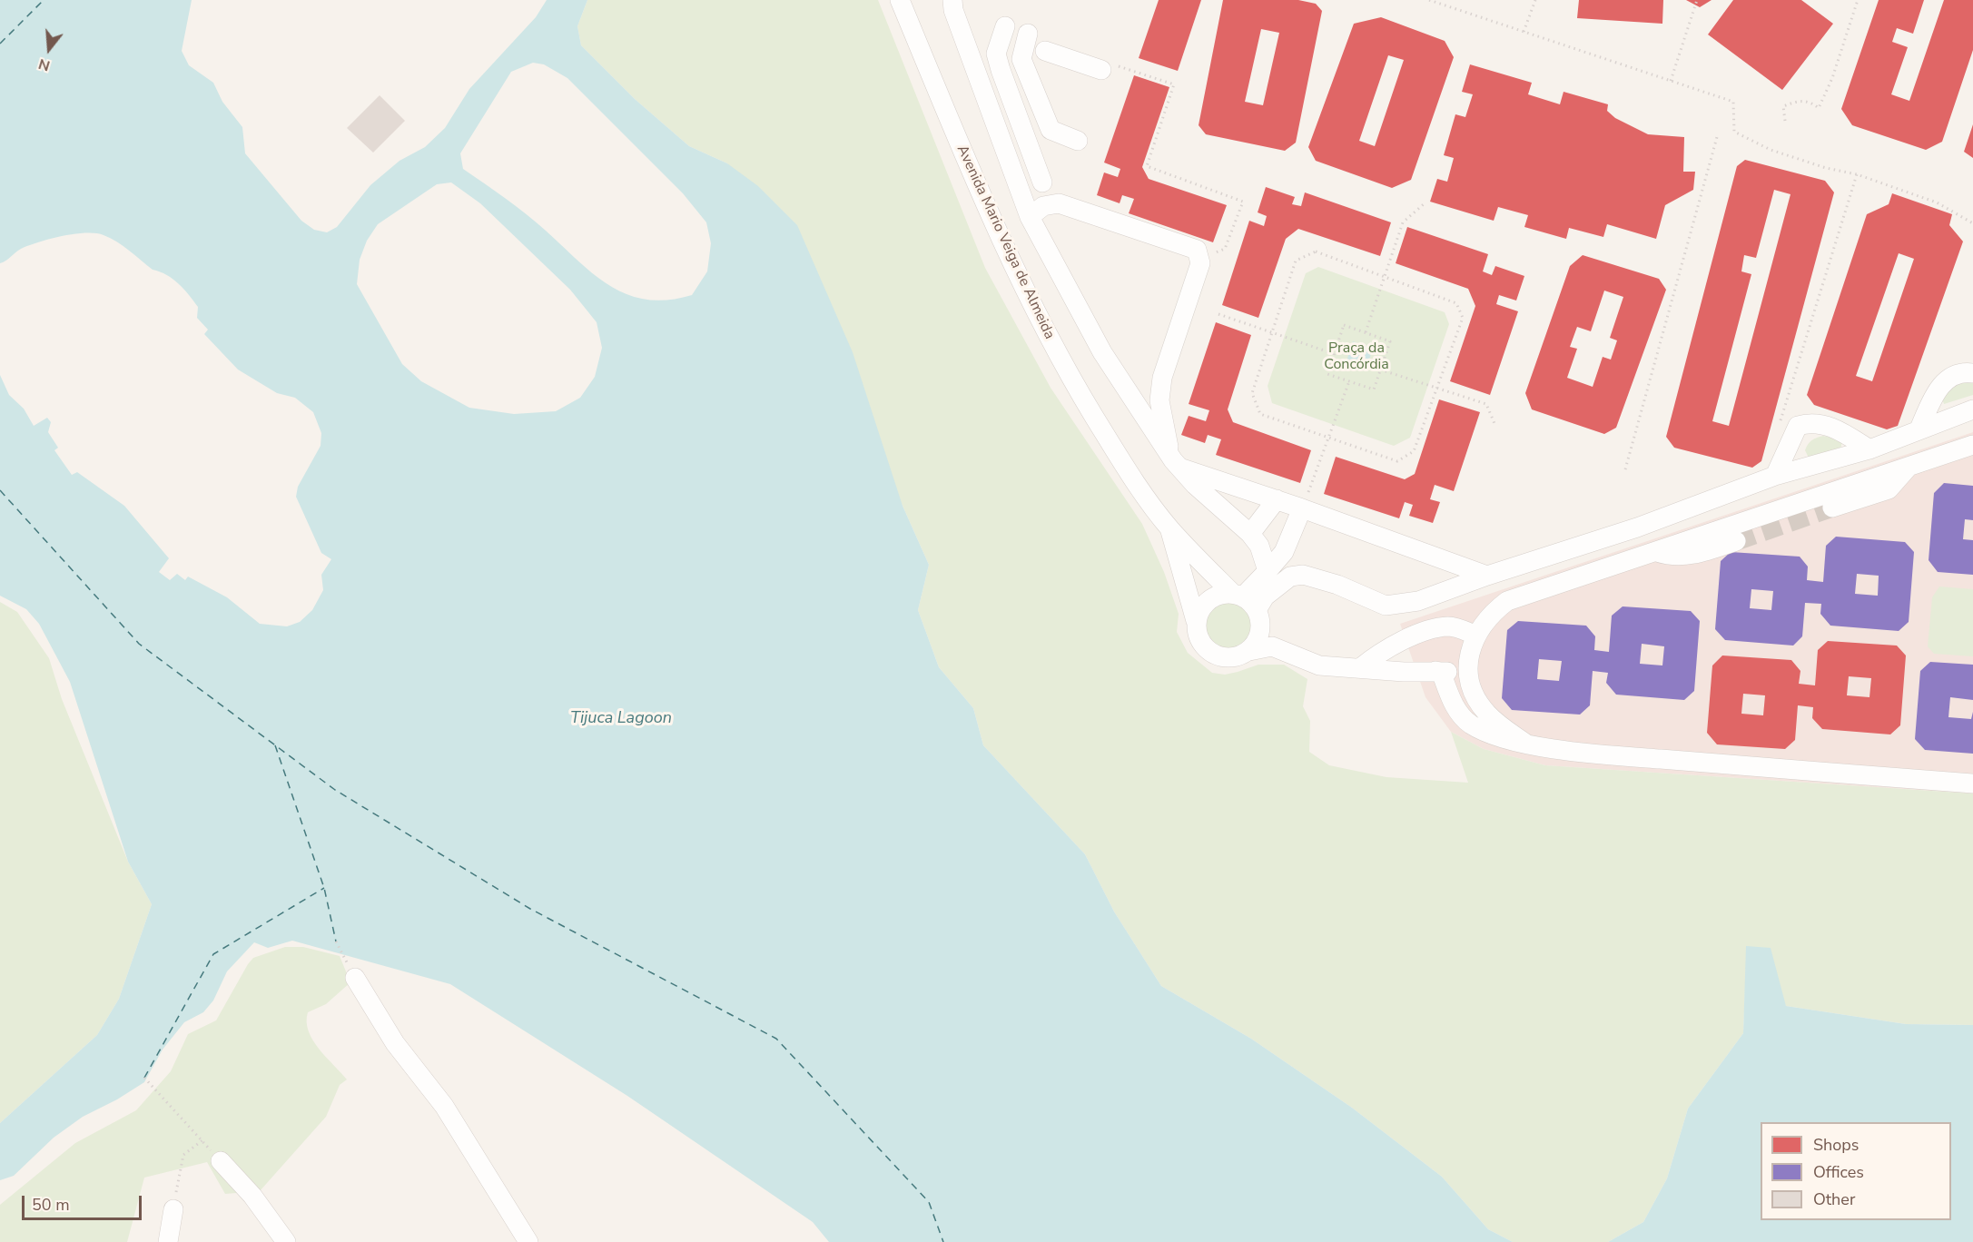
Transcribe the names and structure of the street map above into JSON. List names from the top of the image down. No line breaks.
{"streets":{"street":["Avenida Mario Veiga de Almeida"]},"water":["Tijuca Lagoon"],"parks":["Praça da Concórdia"],"legend":["Shops","Offices","Other"],"scale_bar":"50 m","north":"bottom"}
